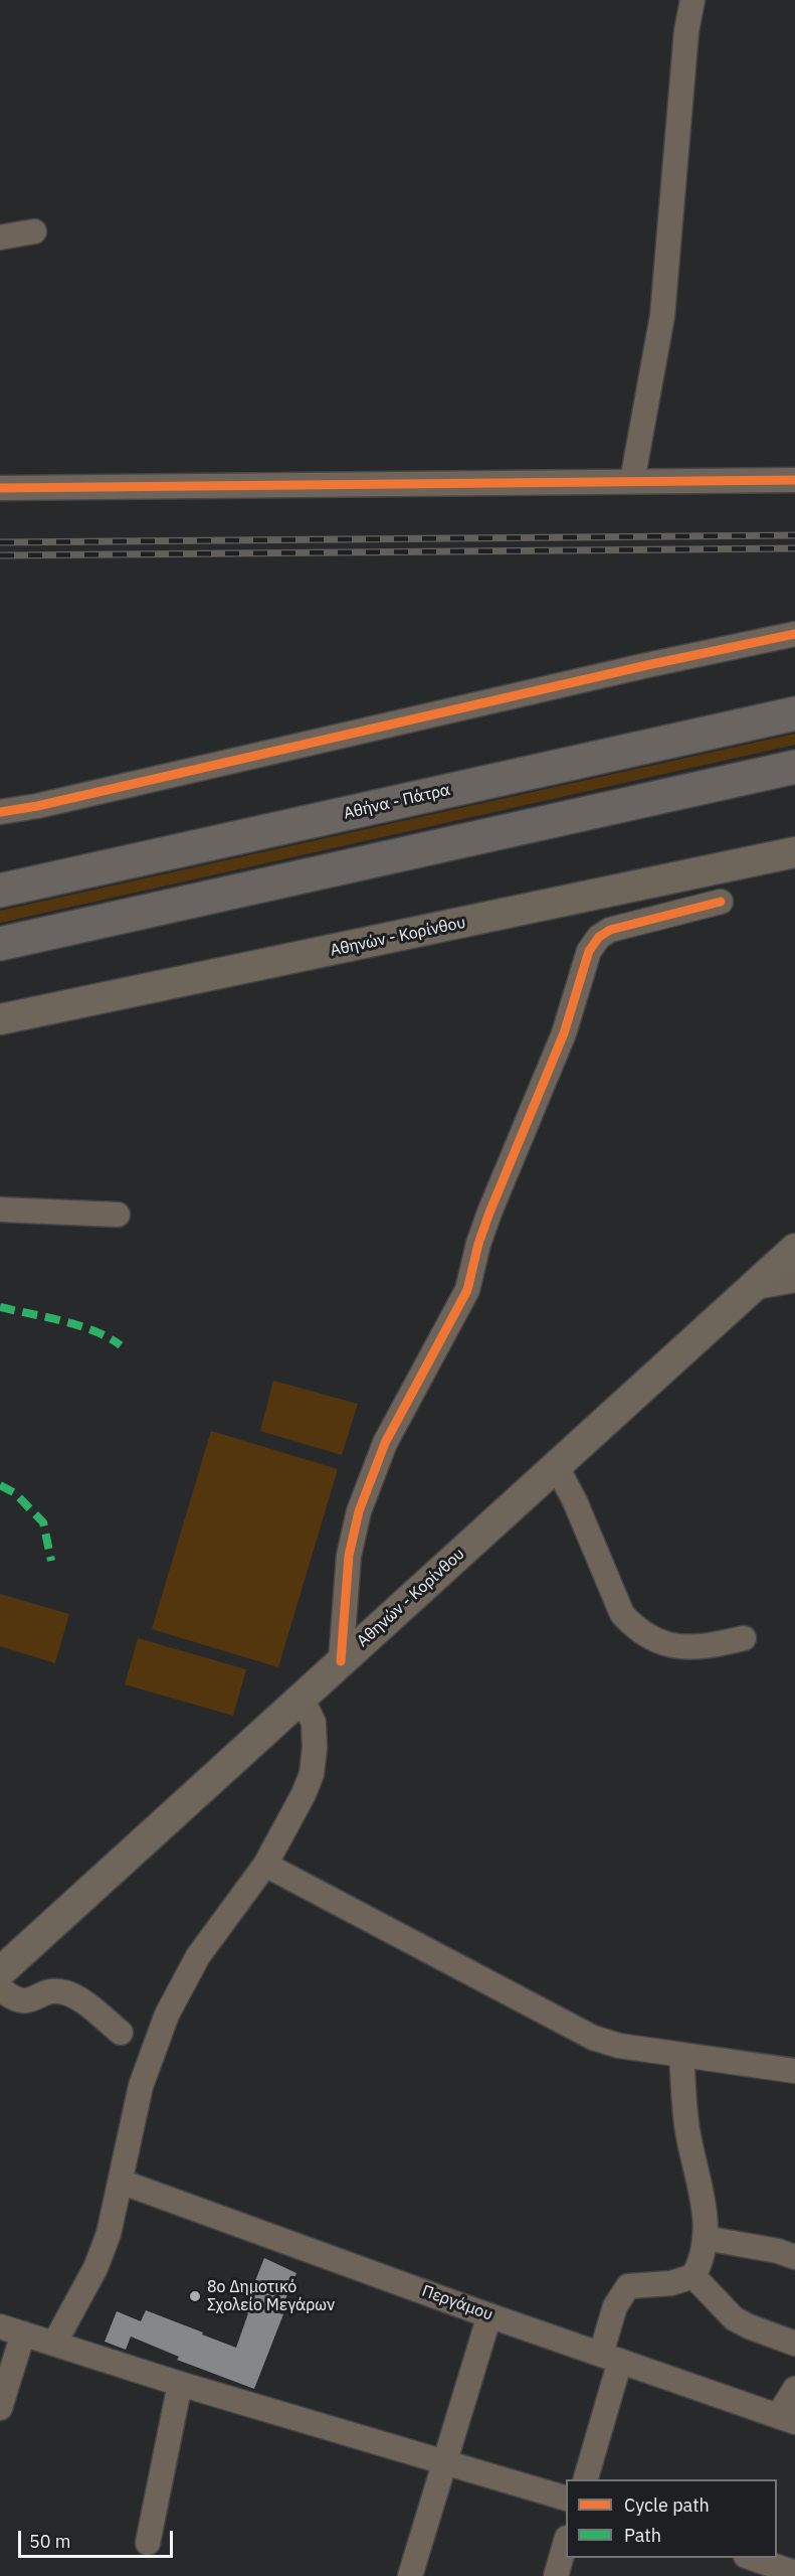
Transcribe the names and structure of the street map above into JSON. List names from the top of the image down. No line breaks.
{"streets":{"highway":["Αθήνα - Πάτρα"],"main road":["Αθηνών - Κορίνθου"],"street":["Περγάμου"]},"places":["8ο Δημοτικό Σχολείο Μεγάρων"],"legend":["Cycle path","Path"],"scale_bar":"50 m"}
